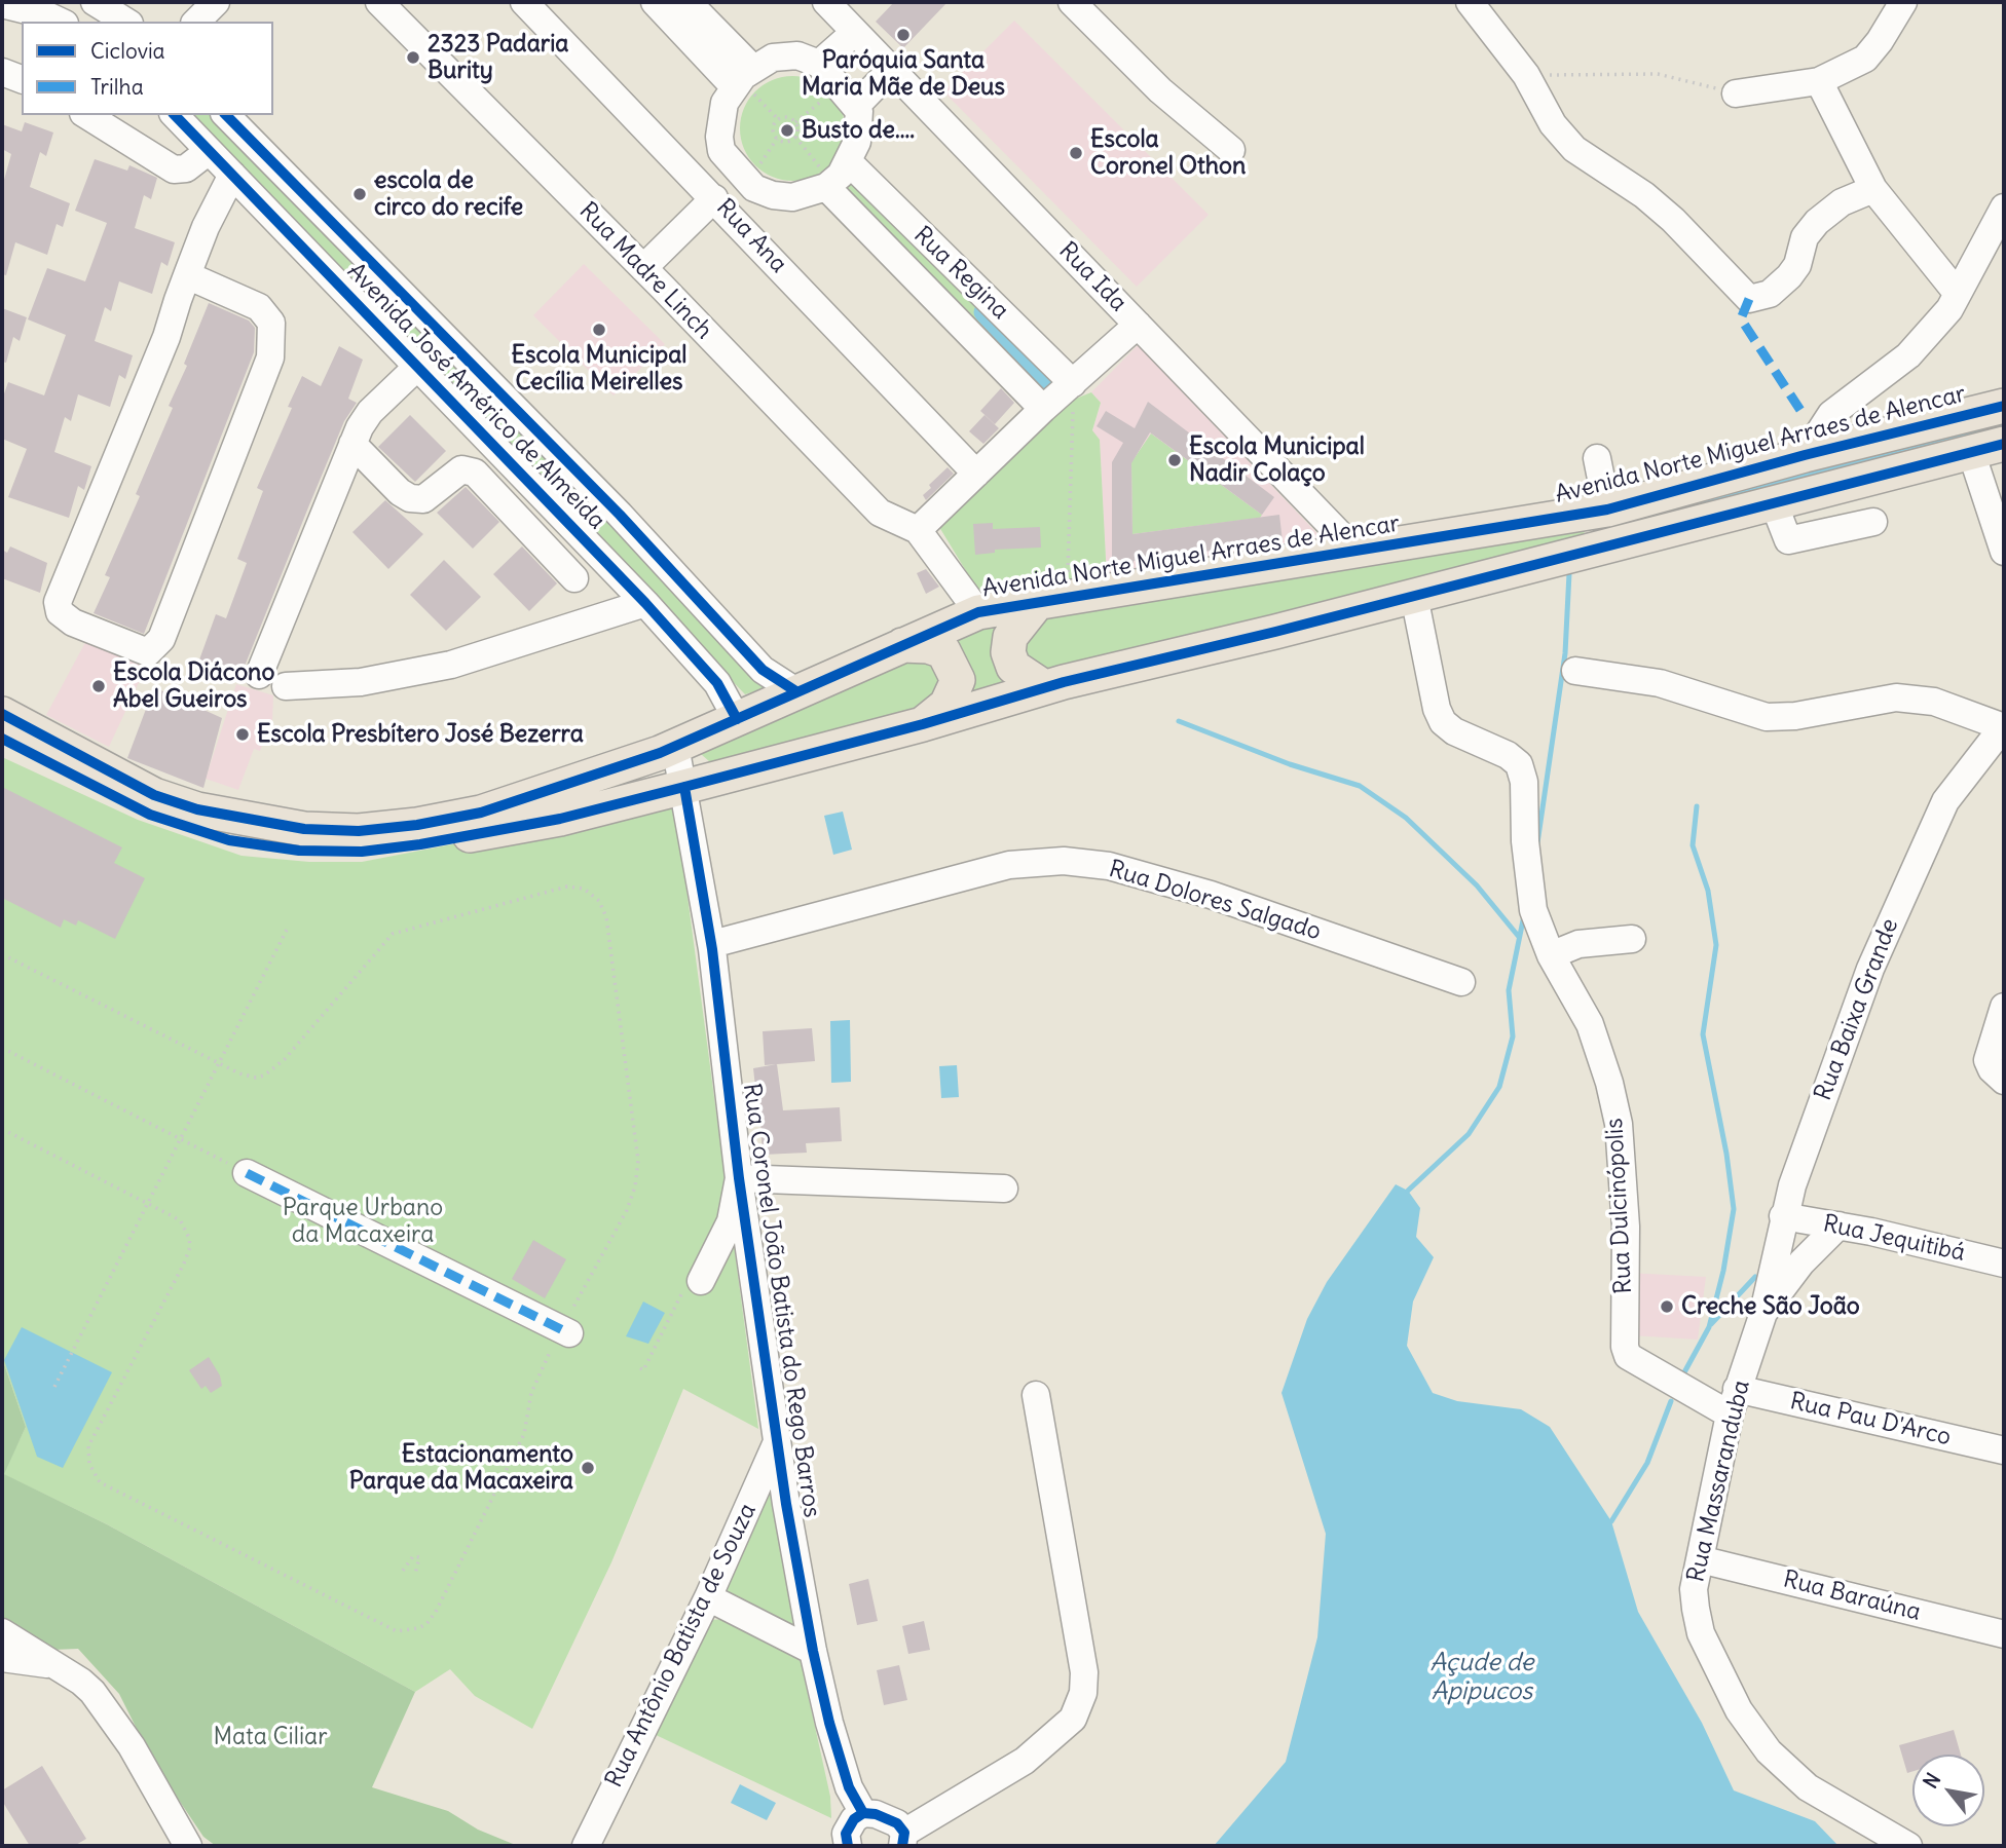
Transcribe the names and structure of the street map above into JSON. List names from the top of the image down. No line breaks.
{"streets":{"main road":["Avenida Norte Miguel Arraes de Alencar"],"street":["Rua Ana","Rua Madre Linch","Rua Regina","Rua Ida","Avenida José Américo de Almeida","Rua Dolores Salgado","Rua Baixa Grande","Rua Dulcinópolis","Rua Jequitibá","Rua Coronel João Batista do Rego Barros","Rua Pau D'Arco","Rua Massaranduba","Rua Baraúna","Rua Antônio Batista de Souza"]},"crossings":[["Rua Ida","Avenida Norte Miguel Arraes de Alencar"],["Avenida José Américo de Almeida","Avenida Norte Miguel Arraes de Alencar"],["Avenida Norte Miguel Arraes de Alencar","Rua Coronel João Batista do Rego Barros"],["Rua Dolores Salgado","Rua Coronel João Batista do Rego Barros"],["Rua Baixa Grande","Rua Jequitibá"],["Rua Baixa Grande","Rua Massaranduba"],["Rua Dulcinópolis","Rua Pau D'Arco"],["Rua Dulcinópolis","Rua Massaranduba"],["Rua Jequitibá","Rua Massaranduba"],["Rua Coronel João Batista do Rego Barros","Rua Antônio Batista de Souza"],["Rua Pau D'Arco","Rua Massaranduba"],["Rua Massaranduba","Rua Baraúna"]],"water":["Açude de Apipucos"],"parks":["Parque Urbano da Macaxeira","Mata Ciliar"],"places":["Paróquia Santa Maria Mãe de Deus","2323 Padaria Burity","Busto de....","Escola Coronel Othon","escola de circo do recife","Escola Municipal Cecília Meirelles","Escola Municipal Nadir Colaço","Escola Diácono Abel Gueiros","Escola Presbítero José Bezerra","Creche São João","Estacionamento Parque da Macaxeira"],"legend":["Ciclovia","Trilha"],"north":"top left"}
